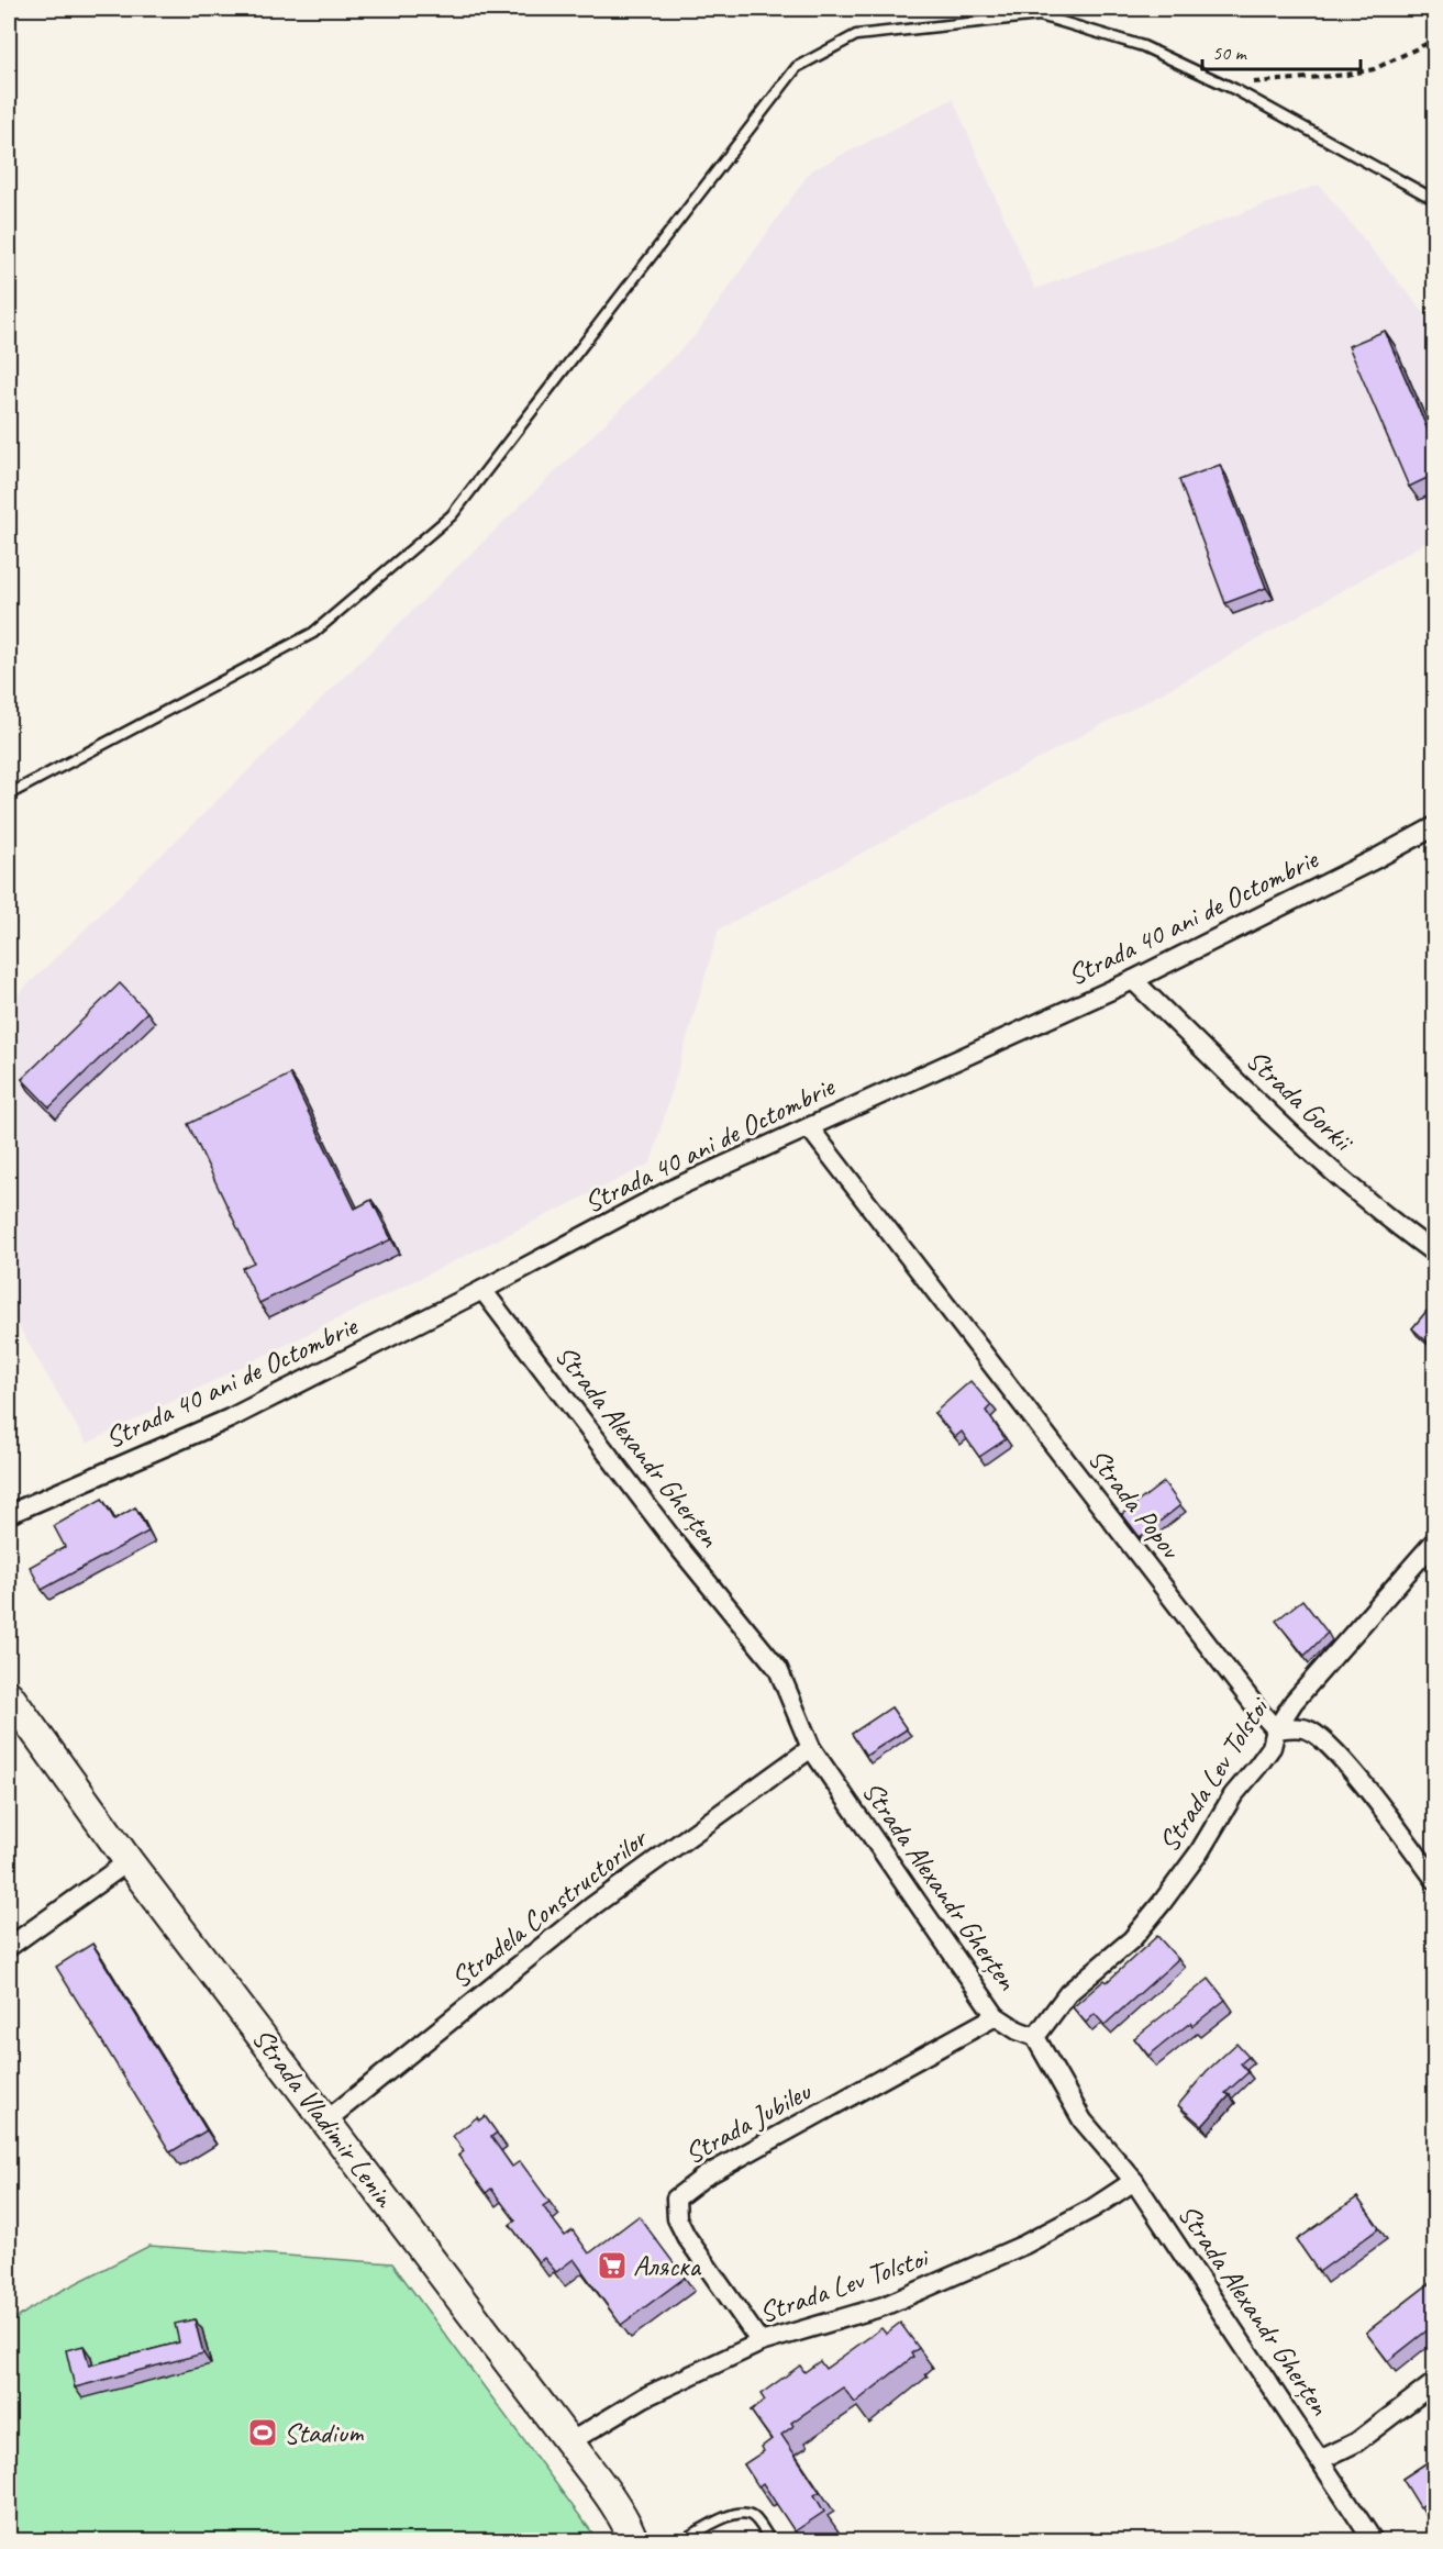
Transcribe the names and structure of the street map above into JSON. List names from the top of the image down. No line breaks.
{"streets":{"main road":["Strada Vladimir Lenin"],"street":["Strada 40 ani de Octombrie","Strada Gorkii","Strada Alexandr Gherțen","Strada Popov","Strada Lev Tolstoi","Stradela Constructorilor","Strada Jubileu"]},"crossings":[["Strada 40 ani de Octombrie","Strada Gorkii"],["Strada 40 ani de Octombrie","Strada Alexandr Gherțen"],["Strada 40 ani de Octombrie","Strada Popov"],["Strada Alexandr Gherțen","Strada Lev Tolstoi"],["Strada Alexandr Gherțen","Stradela Constructorilor"],["Strada Alexandr Gherțen","Strada Jubileu"],["Strada Popov","Strada Lev Tolstoi"],["Strada Lev Tolstoi","Strada Vladimir Lenin"],["Strada Lev Tolstoi","Strada Jubileu"],["Stradela Constructorilor","Strada Vladimir Lenin"]],"places":{"supermarket":["Аляска"],"sports":["Stadium"]},"scale_bar":"50 m"}
